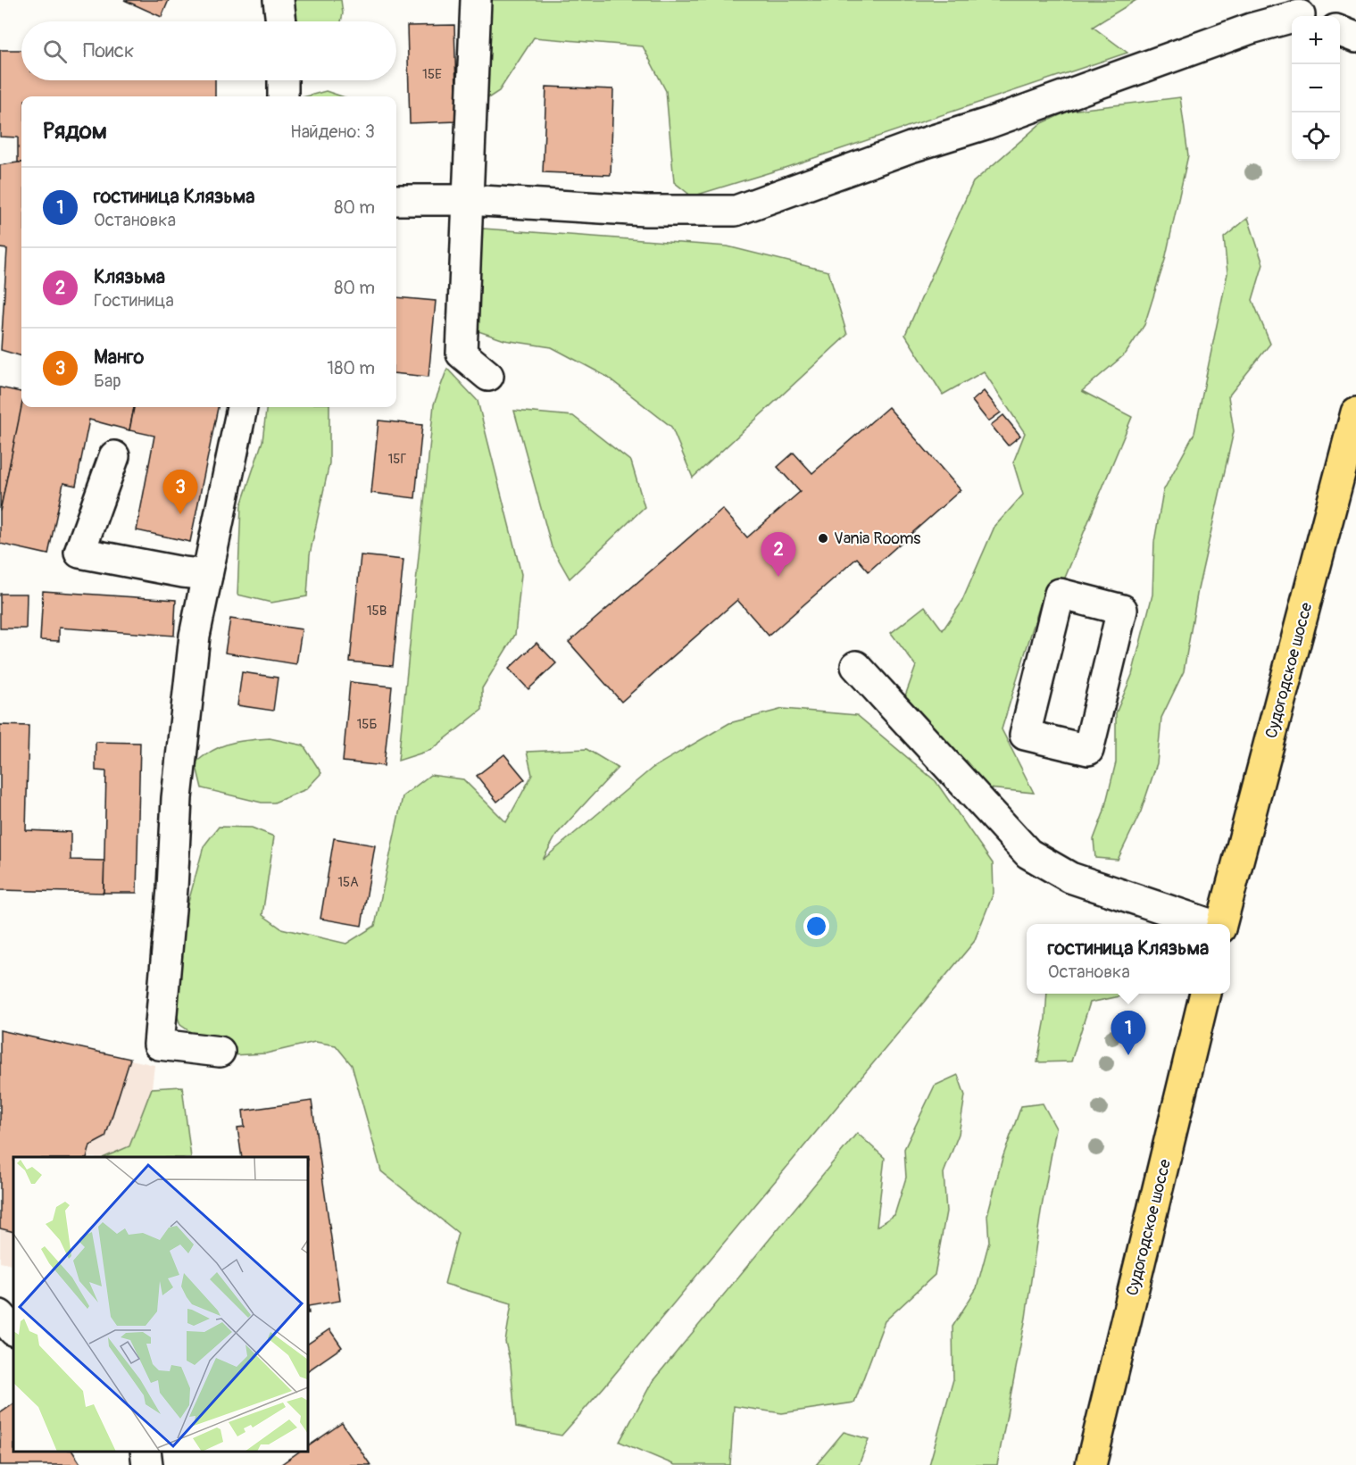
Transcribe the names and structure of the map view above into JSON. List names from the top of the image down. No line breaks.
{"streets":{"main road":["Судогодское шоссе"]},"places":["Vania Rooms"],"house_numbers":["15Е","15Г","15В","15Б","15А"],"page":{"map_buttons":["+","−"],"search":"Поиск","heading":["Рядом","Найдено: 3"],"list":[{"mark":"1","name":"гостиница Клязьма","note":"Остановка","value":"80 m"},{"mark":"2","name":"Клязьма","note":"Гостиница","value":"80 m"},{"mark":"3","name":"Манго","note":"Бар","value":"180 m"}],"pins":["3","2","1"],"popup":["гостиница Клязьма","Остановка"]}}
